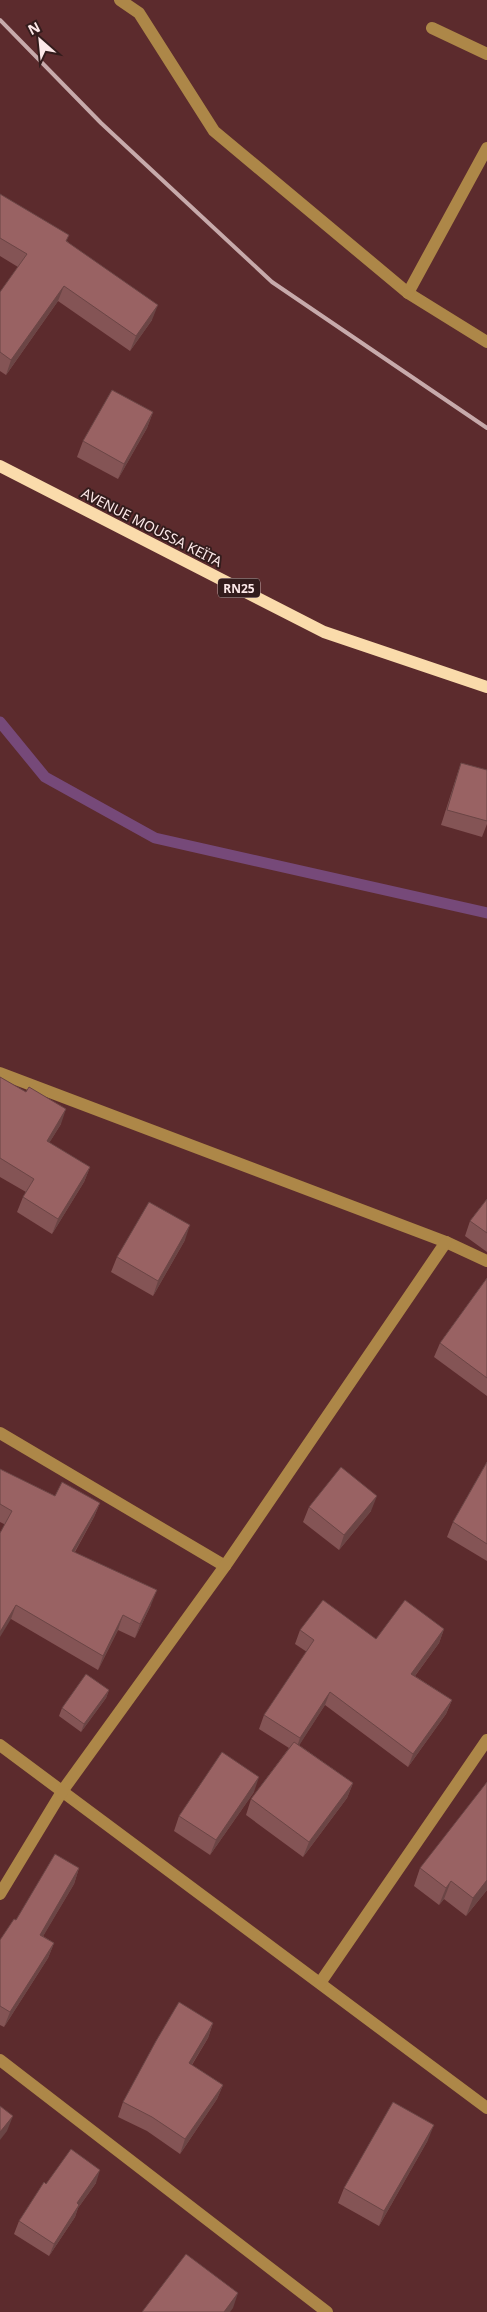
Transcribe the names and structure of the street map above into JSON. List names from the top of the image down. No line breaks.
{"streets":{"main road":["AVENUE MOUSSA KEÏTA","RN25"]},"north":"top left"}
